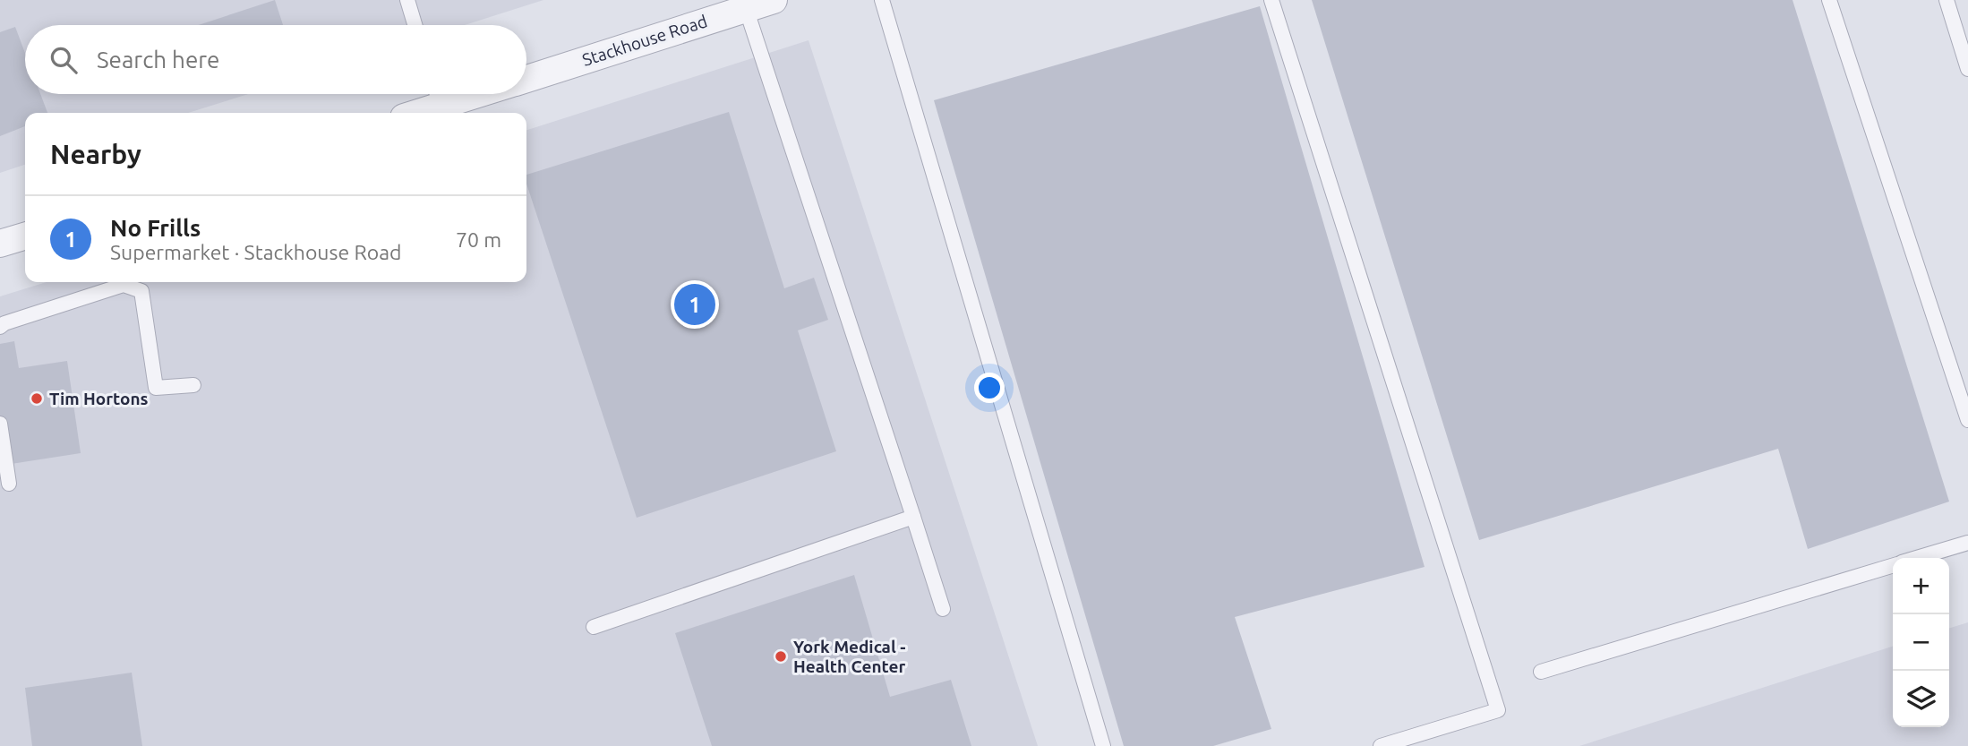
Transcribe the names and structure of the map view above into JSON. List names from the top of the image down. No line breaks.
{"streets":{"street":["Stackhouse Road"]},"places":["Tim Hortons","York Medical - Health Center"],"page":{"search":"Search here","heading":"Nearby","list":[{"mark":"1","name":"No Frills","note":"Supermarket · Stackhouse Road","value":"70 m"}],"pins":"1","map_buttons":["+","−"]}}
